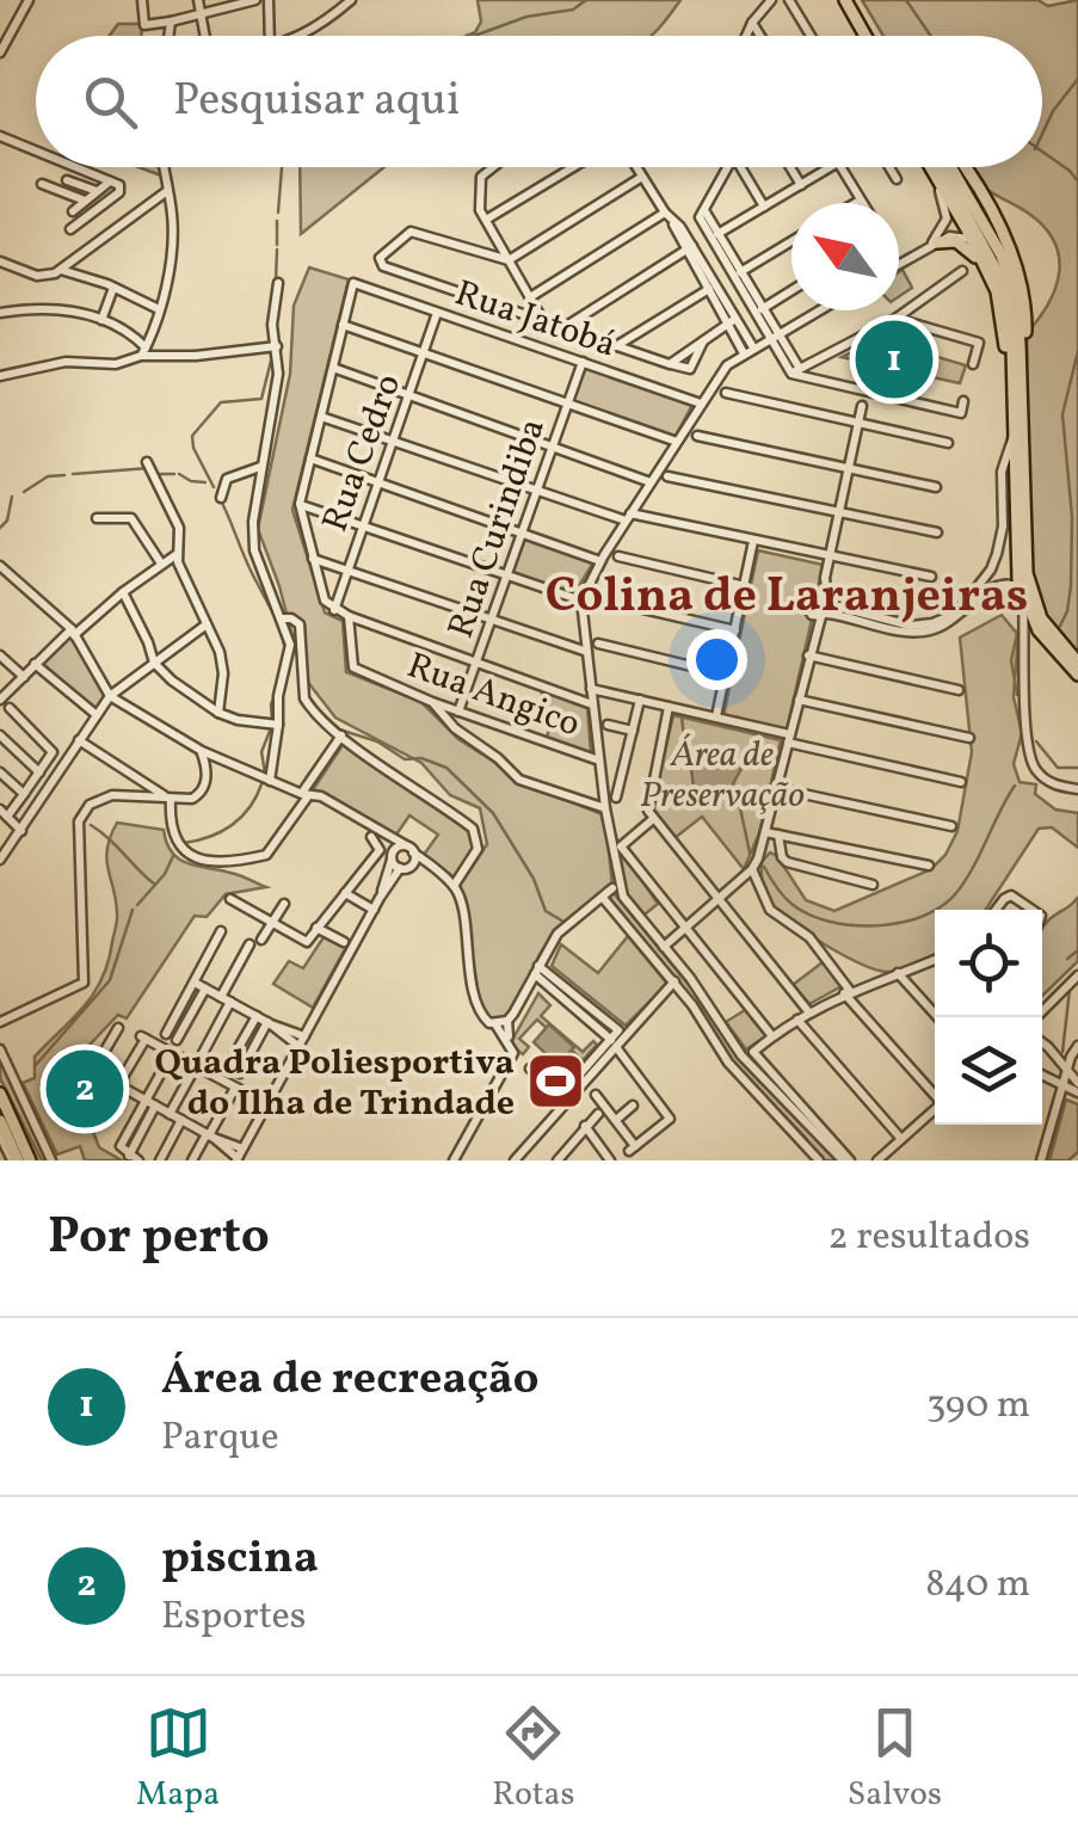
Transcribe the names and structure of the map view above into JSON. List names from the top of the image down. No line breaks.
{"streets":{"street":["Rua Jatobá","Rua Cedro","Rua Curindiba","Rua Angico"]},"crossings":[["Rua Jatobá","Rua Cedro"],["Rua Jatobá","Rua Curindiba"],["Rua Curindiba","Rua Angico"]],"districts":["Colina de Laranjeiras"],"parks":["Área de Preservação"],"places":{"sports":["Quadra Poliesportiva do Ilha de Trindade"]},"north":"top left","page":{"search":"Pesquisar aqui","pins":["1","2"],"heading":["Por perto","2 resultados"],"list":[{"mark":"1","name":"Área de recreação","note":"Parque","value":"390 m"},{"mark":"2","name":"piscina","note":"Esportes","value":"840 m"}],"nav":["Mapa","Rotas","Salvos"]}}
